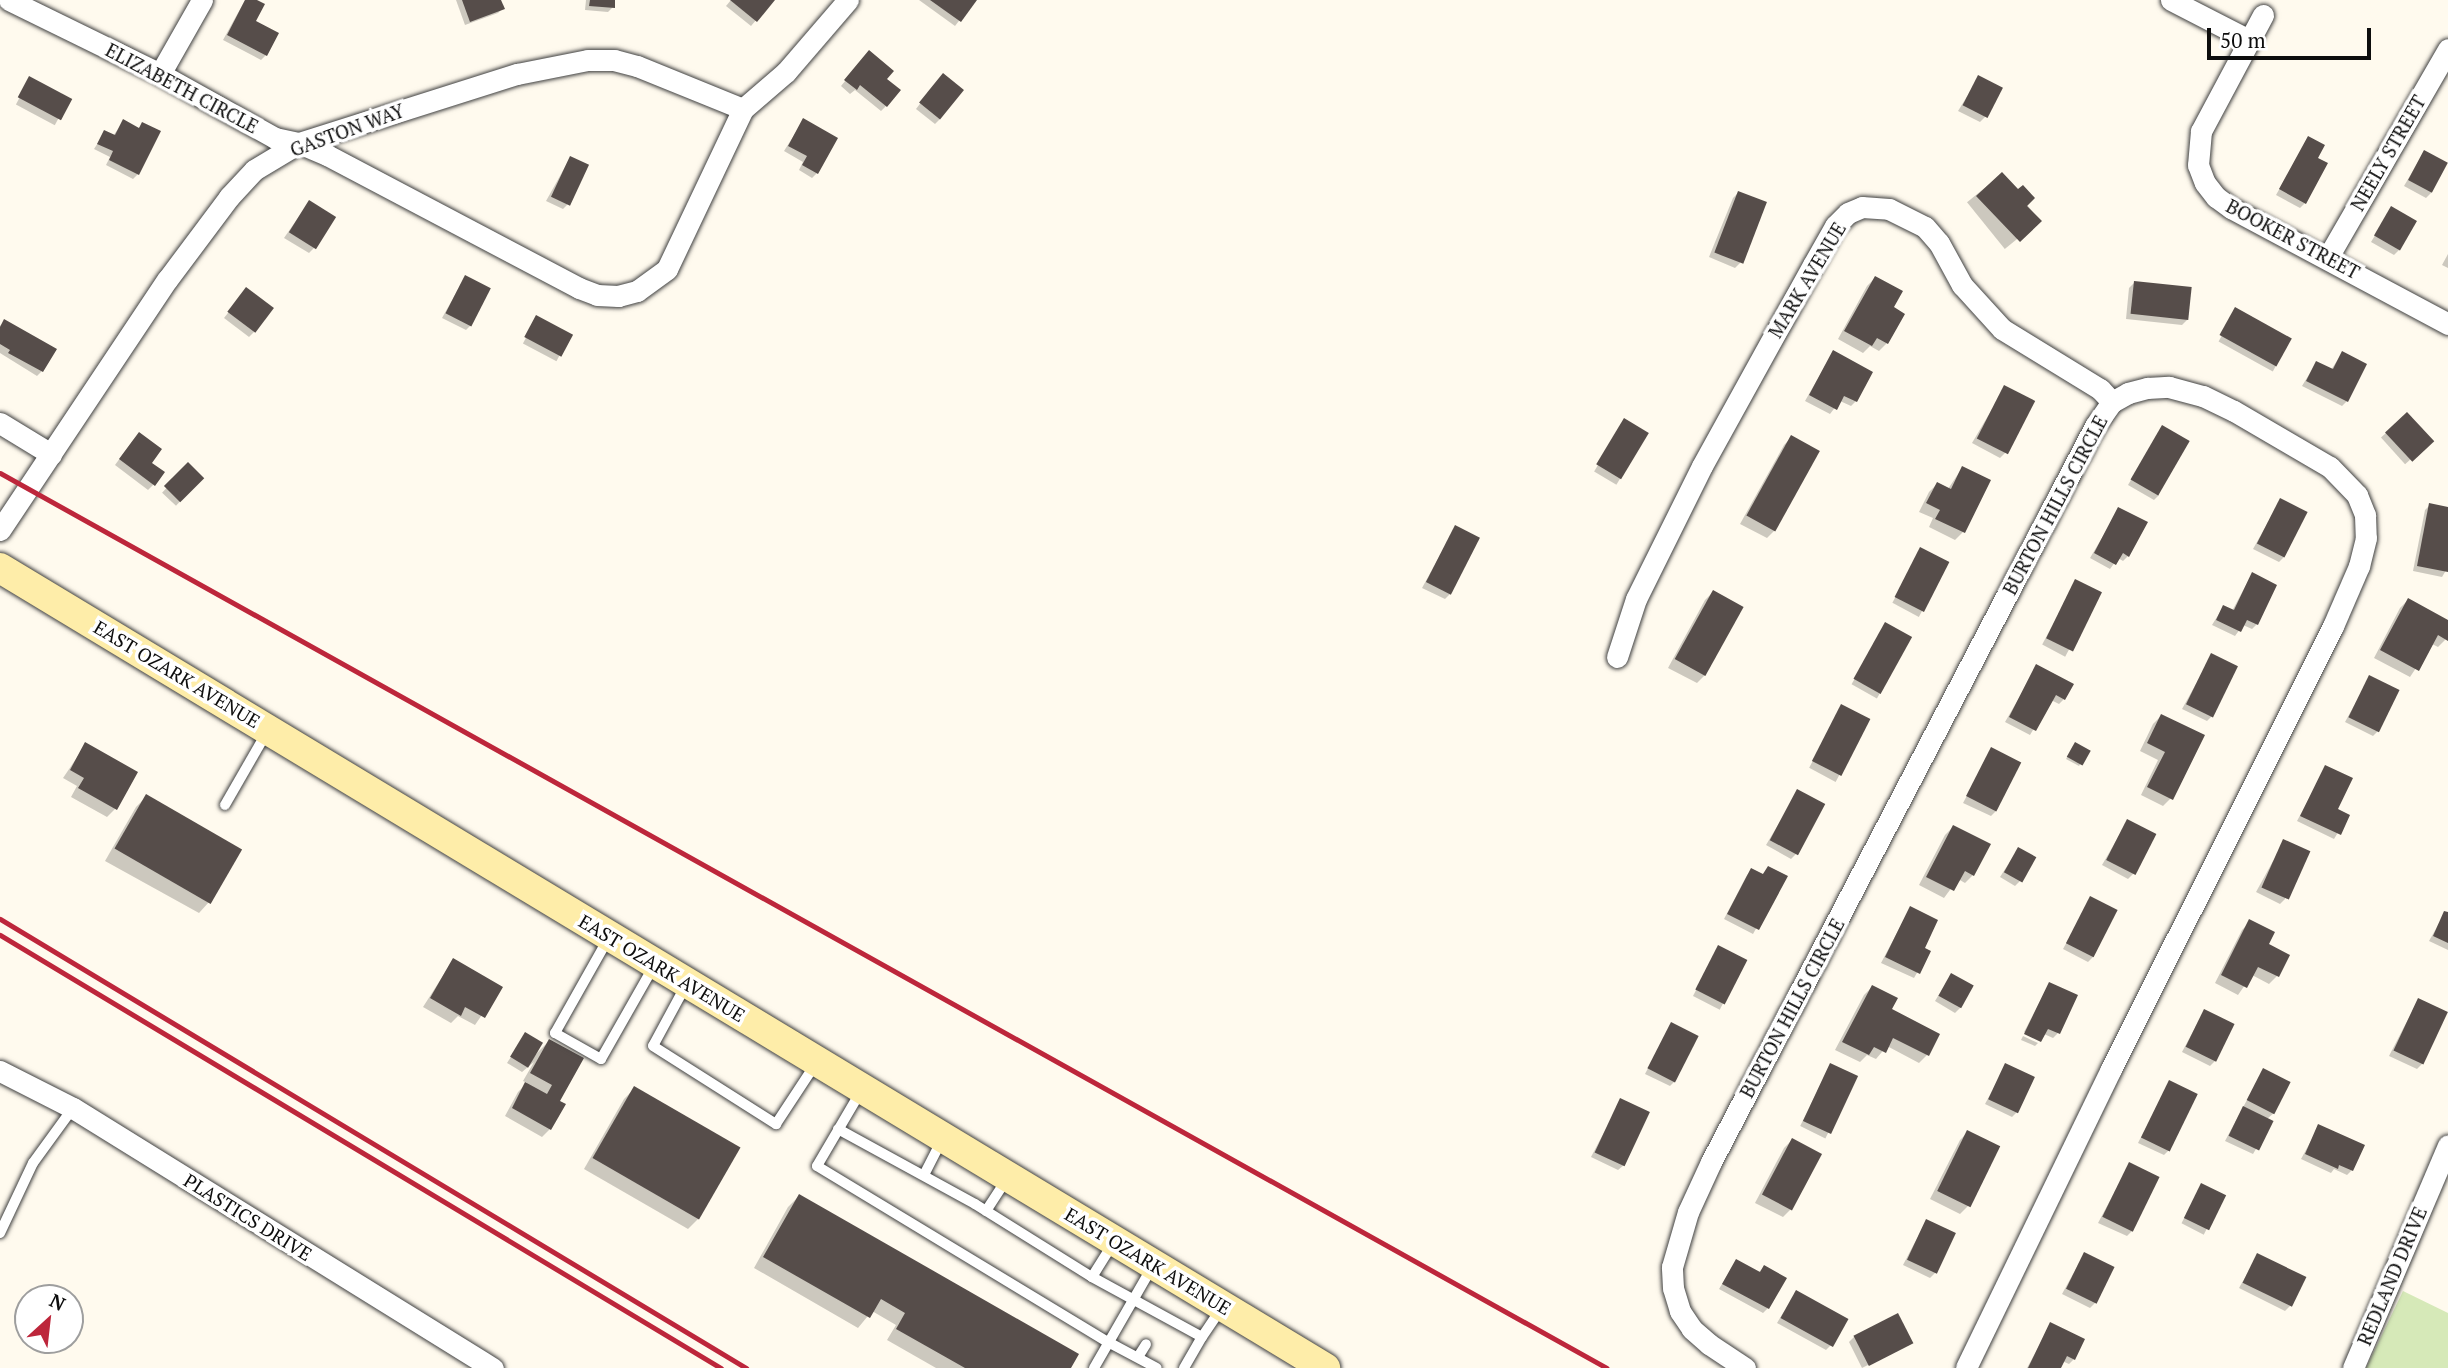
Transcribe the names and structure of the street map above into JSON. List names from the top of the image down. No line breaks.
{"streets":{"main road":["EAST OZARK AVENUE"],"street":["ELIZABETH CIRCLE","GASTON WAY","NEELY STREET","BOOKER STREET","MARK AVENUE","BURTON HILLS CIRCLE","PLASTICS DRIVE","REDLAND DRIVE"]},"crossings":[["ELIZABETH CIRCLE","GASTON WAY"],["NEELY STREET","BOOKER STREET"],["MARK AVENUE","BURTON HILLS CIRCLE"]],"scale_bar":"50 m","north":"top right"}
